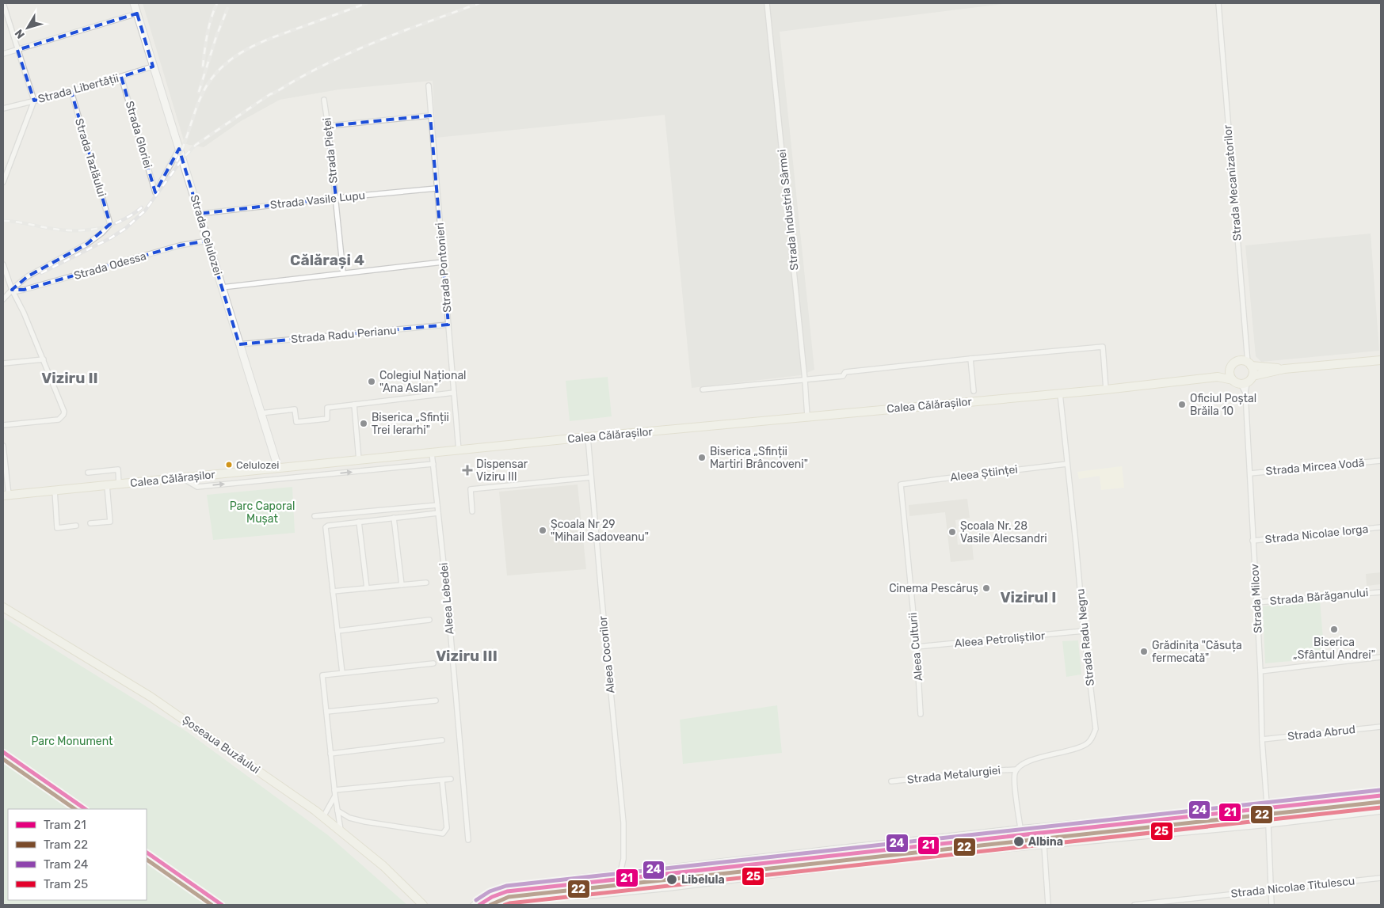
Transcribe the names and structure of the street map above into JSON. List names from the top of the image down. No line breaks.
{"streets":{"main road":["Calea Călărașilor","Șoseaua Buzăului"],"street":["Strada Libertății","Strada Gloriei","Strada Pieței","Strada Tazlăului","Strada Mecanizatorilor","Strada Vasile Lupu","Strada Industria Sârmei","Strada Celulozei","Strada Odessa","Strada Pontonieri","Strada Radu Perianu","Strada Mircea Vodă","Aleea Științei","Strada Nicolae Iorga","Strada Bărăganului","Aleea Lebedei","Strada Milcov","Strada Radu Negru","Aleea Petroliștilor","Aleea Culturii","Aleea Cocorilor","Strada Abrud","Strada Metalurgiei","Strada Nicolae Titulescu"]},"crossings":[["Strada Libertății","Strada Gloriei"],["Strada Libertății","Strada Tazlăului"],["Strada Libertății","Strada Celulozei"],["Strada Gloriei","Strada Celulozei"],["Strada Pieței","Strada Vasile Lupu"],["Strada Tazlăului","Strada Odessa"],["Strada Mecanizatorilor","Calea Călărașilor"],["Strada Mecanizatorilor","Strada Milcov"],["Strada Vasile Lupu","Strada Celulozei"],["Strada Vasile Lupu","Strada Pontonieri"],["Strada Industria Sârmei","Calea Călărașilor"],["Strada Celulozei","Strada Odessa"],["Strada Celulozei","Strada Radu Perianu"],["Strada Celulozei","Calea Călărașilor"],["Strada Pontonieri","Strada Radu Perianu"],["Strada Pontonieri","Calea Călărașilor"],["Calea Călărașilor","Aleea Lebedei"],["Calea Călărașilor","Strada Milcov"],["Calea Călărașilor","Strada Radu Negru"],["Calea Călărașilor","Aleea Cocorilor"],["Strada Mircea Vodă","Strada Milcov"],["Aleea Științei","Strada Radu Negru"],["Aleea Științei","Aleea Culturii"],["Strada Nicolae Iorga","Strada Milcov"],["Strada Bărăganului","Strada Milcov"],["Strada Milcov","Strada Abrud"],["Strada Radu Negru","Aleea Petroliștilor"],["Strada Radu Negru","Strada Metalurgiei"],["Aleea Petroliștilor","Aleea Culturii"]],"districts":["Călărași 4","Viziru II","Vizirul I","Viziru III"],"parks":["Parc Caporal Mușat","Parc Monument"],"places":{"other":["Colegiul Național \"Ana Aslan\"","Oficiul Poștal Brăila 10","Biserica „Sfinții Trei Ierarhi\"","Biserica „Sfinții Martiri Brâncoveni\"","Celulozei","Școala Nr 29 \"Mihail Sadoveanu\"","Școala Nr. 28 Vasile Alecsandri","Cinema Pescăruș","Biserica „Sfântul Andrei\"","Grădinița \"Căsuța fermecată\"","Albina","Libelula"],"health":["Dispensar Viziru III"]},"lines":["tram line 21","tram line 22","tram line 24","tram line 25"],"legend":["Tram 21","Tram 22","Tram 24","Tram 25"],"north":"bottom left"}
